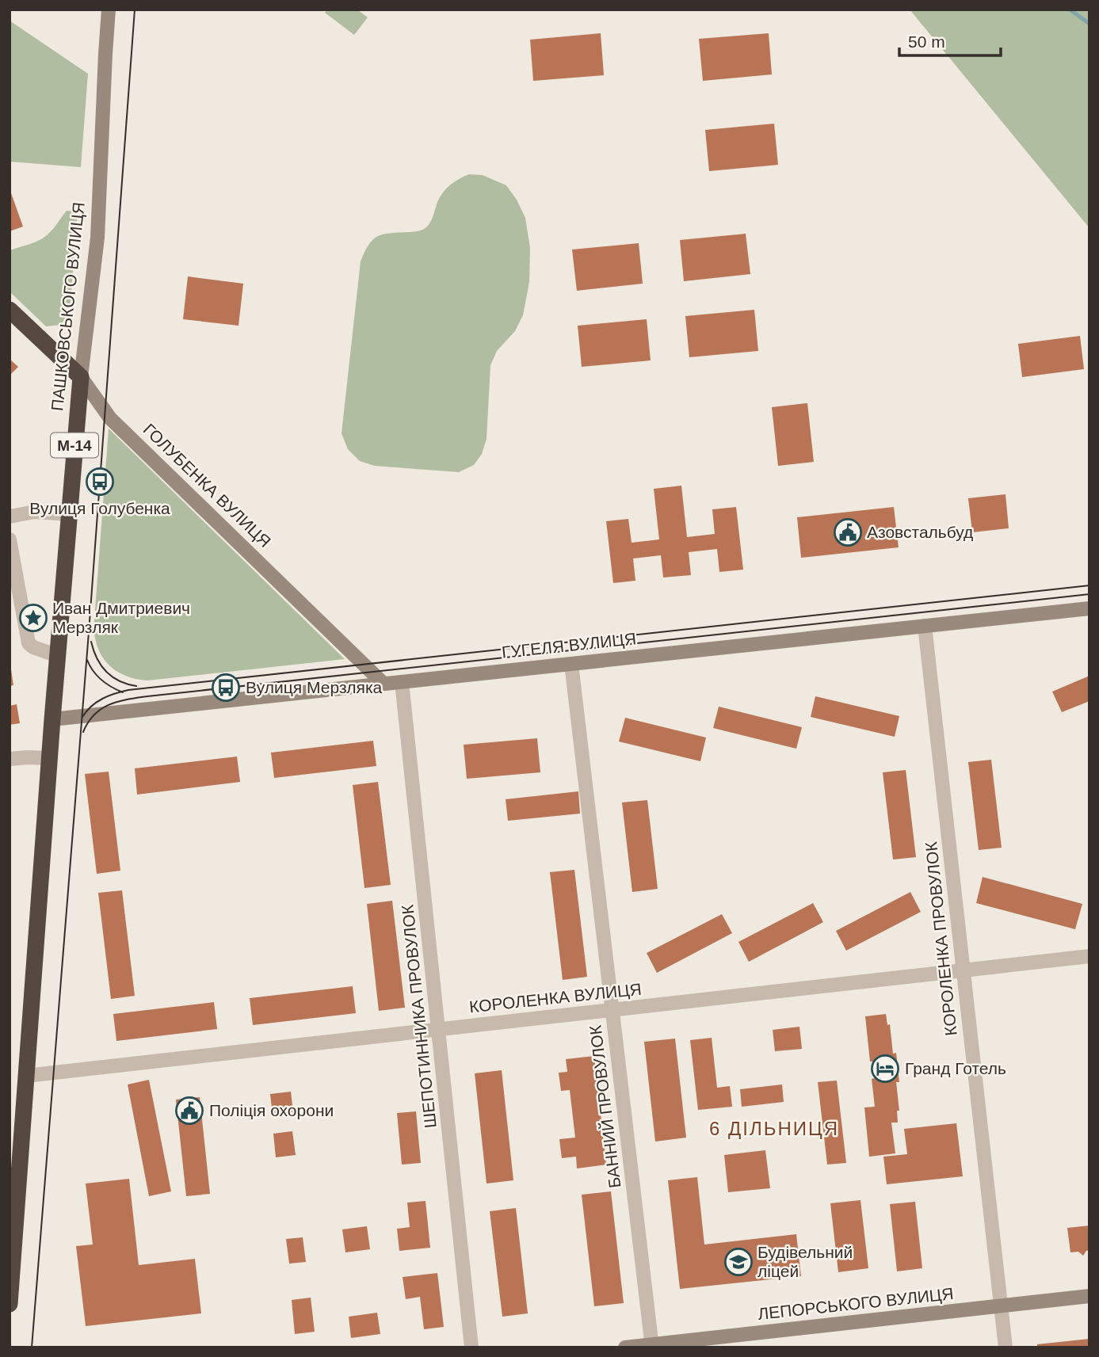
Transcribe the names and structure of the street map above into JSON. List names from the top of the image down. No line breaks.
{"streets":{"highway":["ПАШКОВСЬКОГО ВУЛИЦЯ","М-14","ГОЛУБЕНКА ВУЛИЦЯ"],"street":["ГУГЕЛЯ ВУЛИЦЯ","КОРОЛЕНКА ПРОВУЛОК","КОРОЛЕНКА ВУЛИЦЯ","ШЕПОТИННИКА ПРОВУЛОК","БАННИЙ ПРОВУЛОК","ЛЕПОРСЬКОГО ВУЛИЦЯ"]},"crossings":[["ПАШКОВСЬКОГО ВУЛИЦЯ","ГОЛУБЕНКА ВУЛИЦЯ"],["ПАШКОВСЬКОГО ВУЛИЦЯ","ГУГЕЛЯ ВУЛИЦЯ"],["ПАШКОВСЬКОГО ВУЛИЦЯ","КОРОЛЕНКА ВУЛИЦЯ"],["ГОЛУБЕНКА ВУЛИЦЯ","ГУГЕЛЯ ВУЛИЦЯ"],["ГУГЕЛЯ ВУЛИЦЯ","КОРОЛЕНКА ПРОВУЛОК"],["ГУГЕЛЯ ВУЛИЦЯ","ШЕПОТИННИКА ПРОВУЛОК"],["ГУГЕЛЯ ВУЛИЦЯ","БАННИЙ ПРОВУЛОК"],["КОРОЛЕНКА ПРОВУЛОК","КОРОЛЕНКА ВУЛИЦЯ"],["КОРОЛЕНКА ПРОВУЛОК","ЛЕПОРСЬКОГО ВУЛИЦЯ"],["КОРОЛЕНКА ВУЛИЦЯ","ШЕПОТИННИКА ПРОВУЛОК"],["КОРОЛЕНКА ВУЛИЦЯ","БАННИЙ ПРОВУЛОК"],["БАННИЙ ПРОВУЛОК","ЛЕПОРСЬКОГО ВУЛИЦЯ"]],"districts":["6 ДІЛЬНИЦЯ"],"places":{"bus stop":["Вулиця Голубенка","Вулиця Мерзляка"],"public building":["Азовстальбуд","Поліція охорони"],"place":["Иван Дмитриевич Мерзляк"],"hotel":["Гранд Готель"],"school or university":["Будівельний ліцей"]},"scale_bar":"50 m"}
